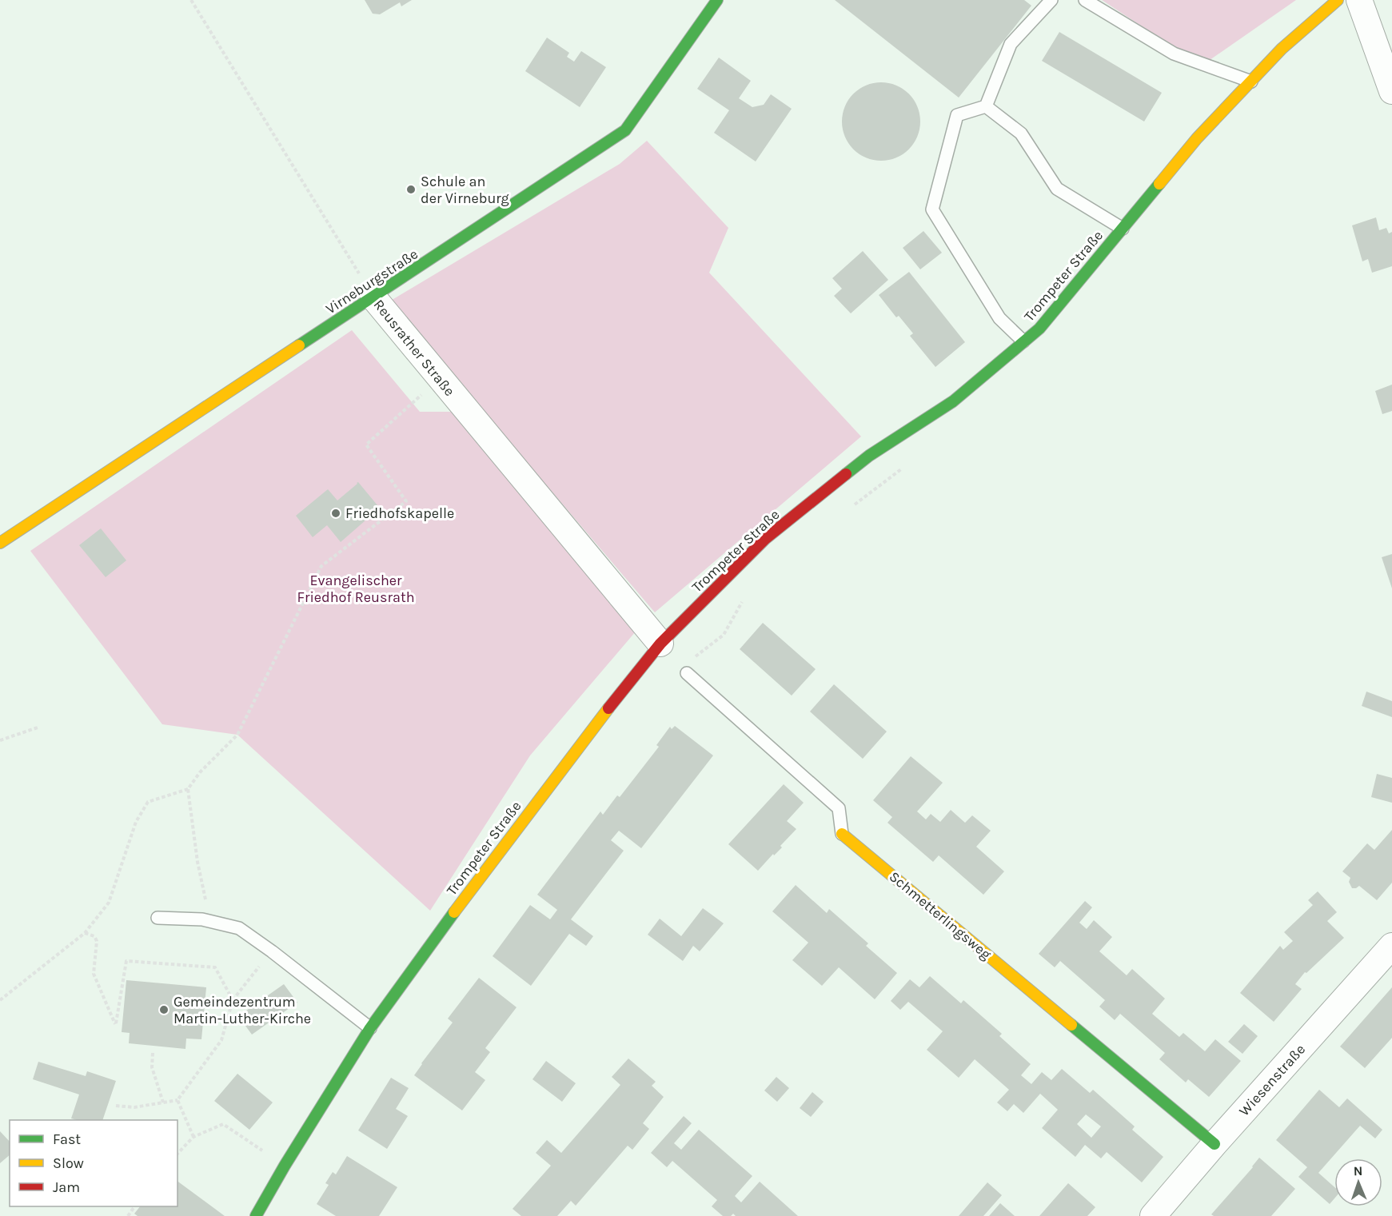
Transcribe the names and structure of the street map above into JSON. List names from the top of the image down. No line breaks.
{"streets":{"main road":["Trompeter Straße","Virneburgstraße","Schmetterlingsweg"],"street":["Reusrather Straße","Wiesenstraße"]},"crossings":[["Trompeter Straße","Reusrather Straße"],["Virneburgstraße","Reusrather Straße"],["Schmetterlingsweg","Wiesenstraße"]],"parks":["Evangelischer Friedhof Reusrath"],"places":["Schule an der Virneburg","Friedhofskapelle","Gemeindezentrum Martin-Luther-Kirche"],"legend":["Fast","Slow","Jam"],"north":"top"}
